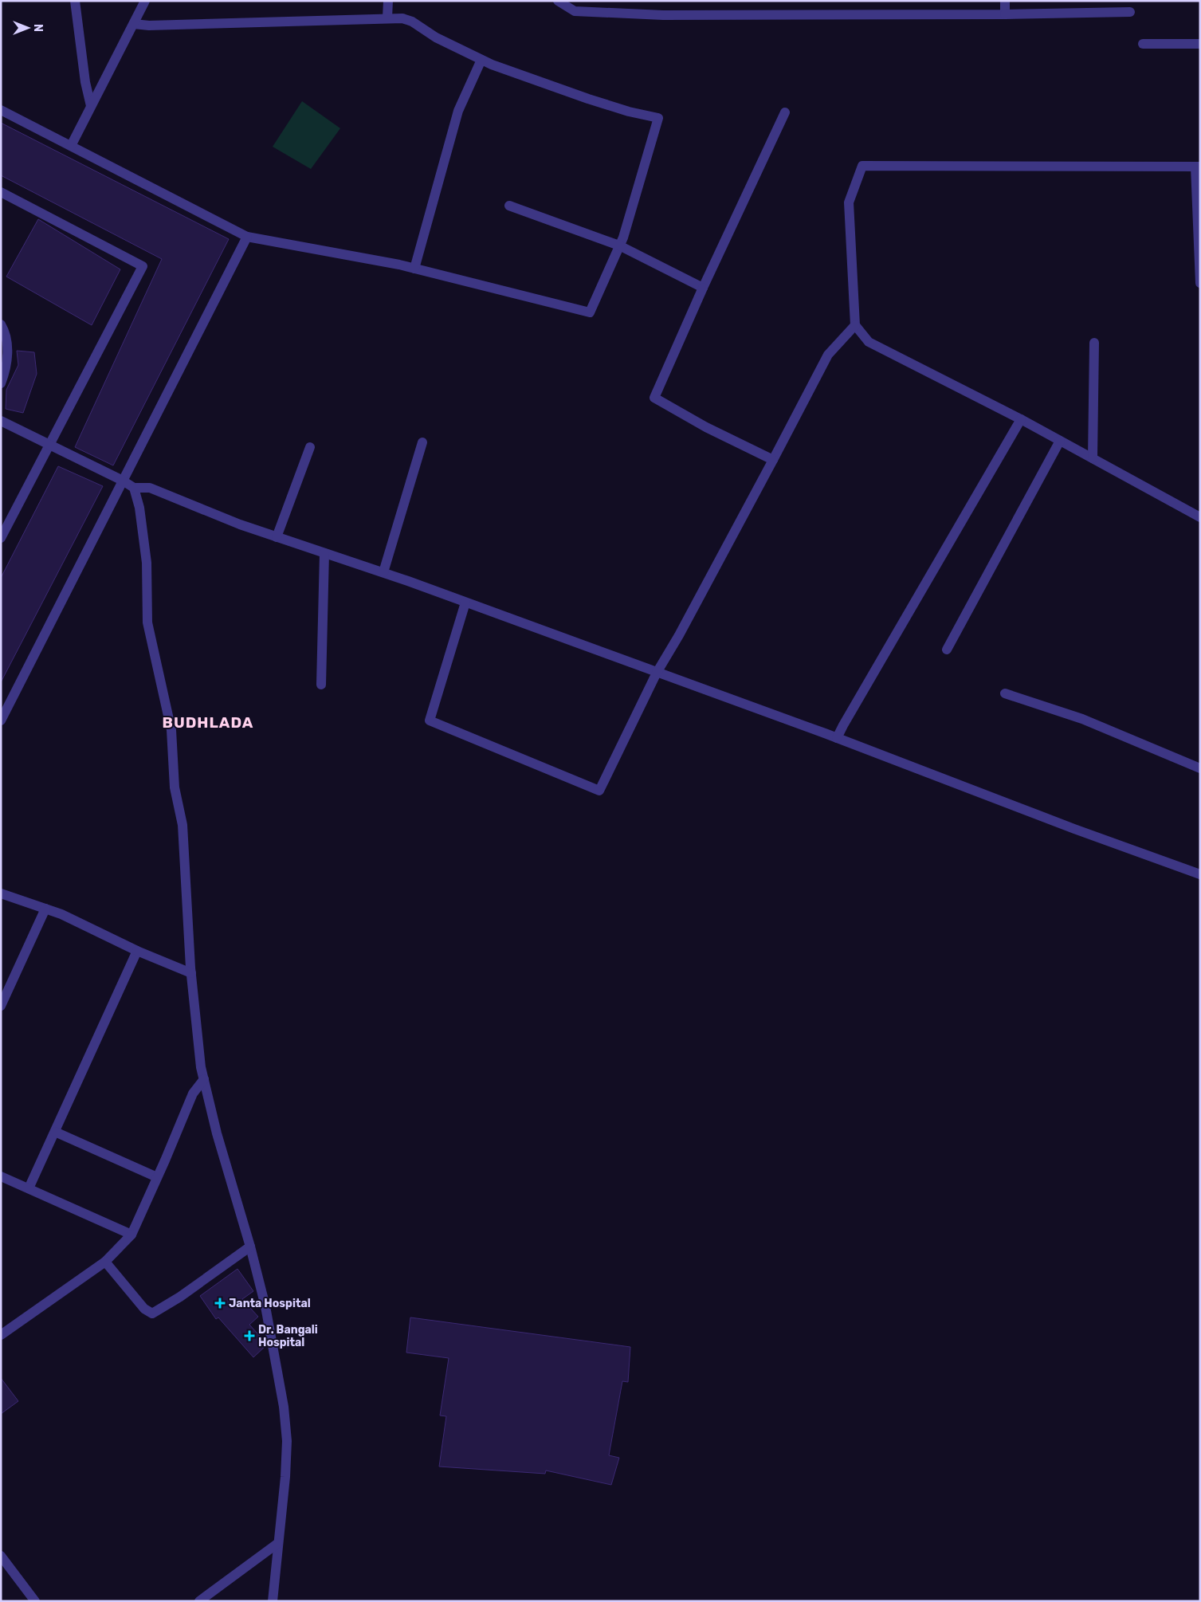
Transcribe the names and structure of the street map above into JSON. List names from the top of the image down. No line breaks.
{"districts":["BUDHLADA"],"places":{"health":["Janta Hospital","Dr. Bangali Hospital"]},"north":"right"}
